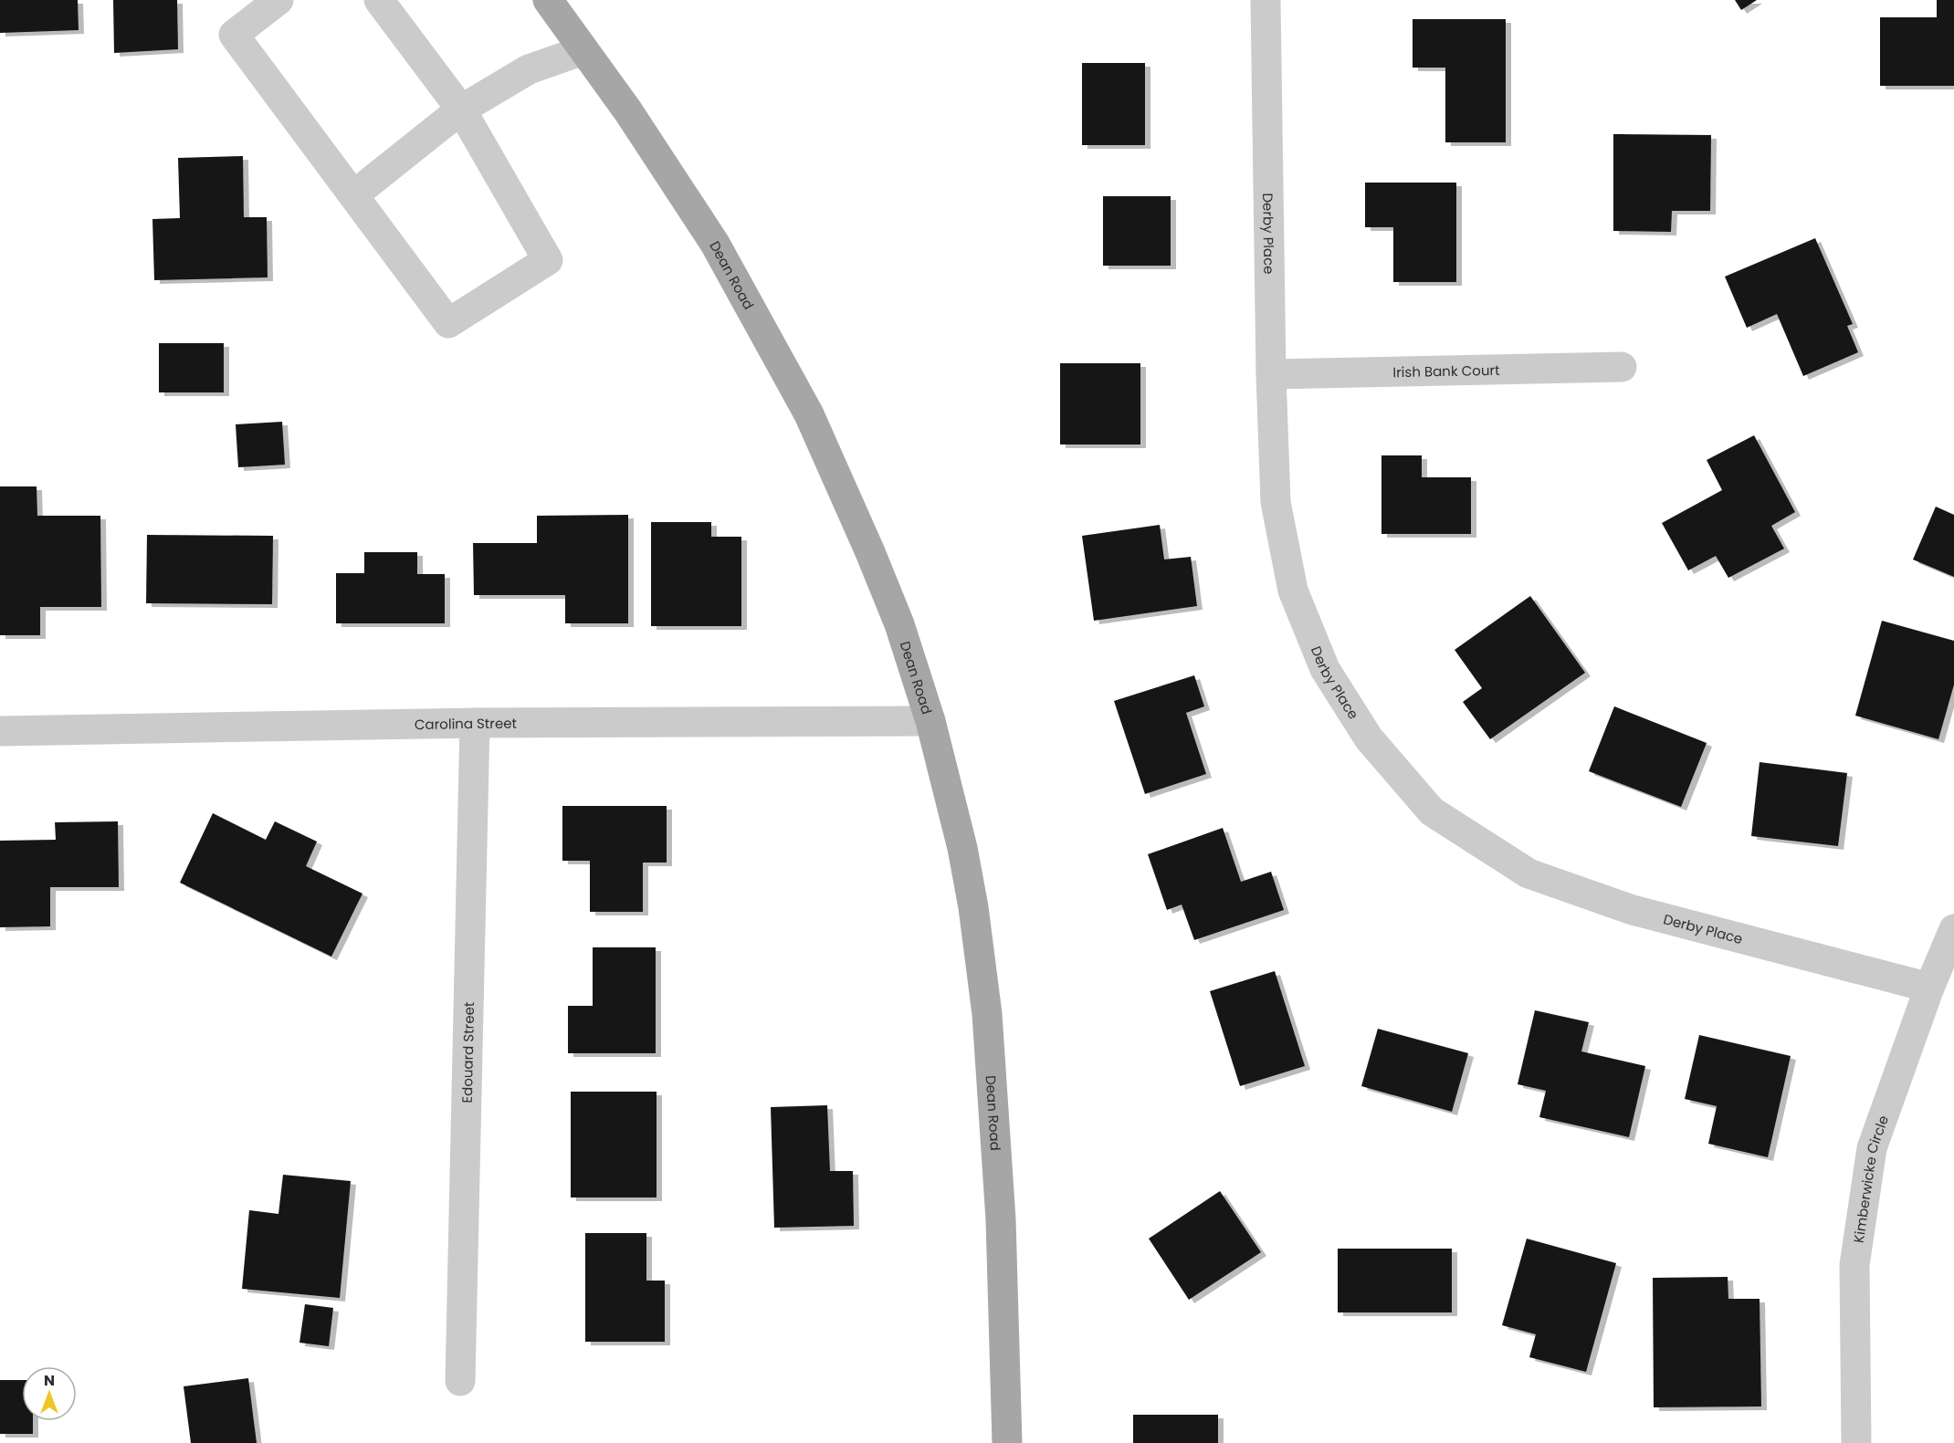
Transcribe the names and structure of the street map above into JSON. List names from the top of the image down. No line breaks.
{"streets":{"main road":["Dean Road"],"street":["Derby Place","Irish Bank Court","Carolina Street","Edouard Street","Kimberwicke Circle"]},"crossings":[["Derby Place","Irish Bank Court"],["Derby Place","Kimberwicke Circle"],["Dean Road","Carolina Street"],["Carolina Street","Edouard Street"]],"north":"top"}
